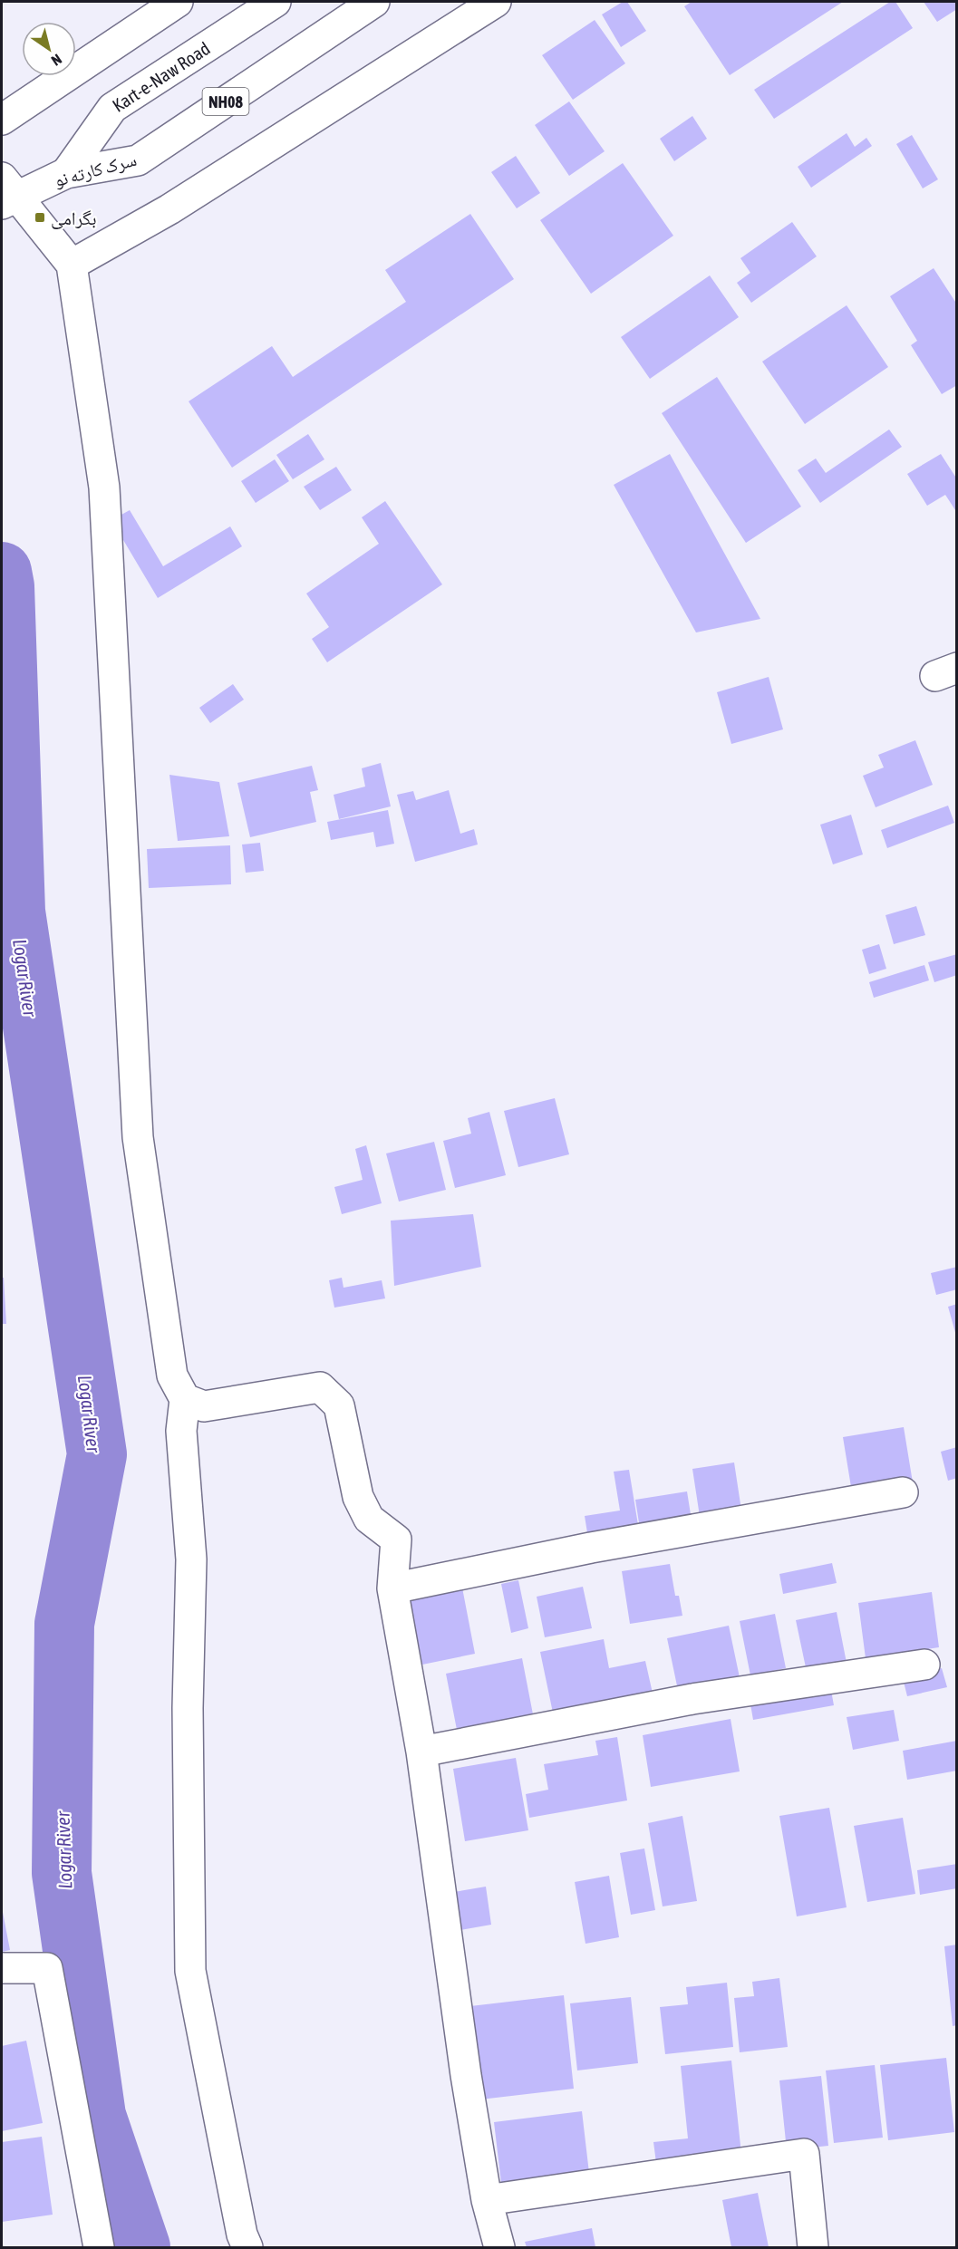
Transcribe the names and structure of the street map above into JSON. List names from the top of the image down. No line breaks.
{"streets":{"main road":["Kart-e-Naw Road","NH08","سرک کارته نو"]},"crossings":[["Kart-e-Naw Road","سرک کارته نو"]],"water":["Logar River"],"places":{"transit":["بگرامی"]},"north":"bottom right"}
